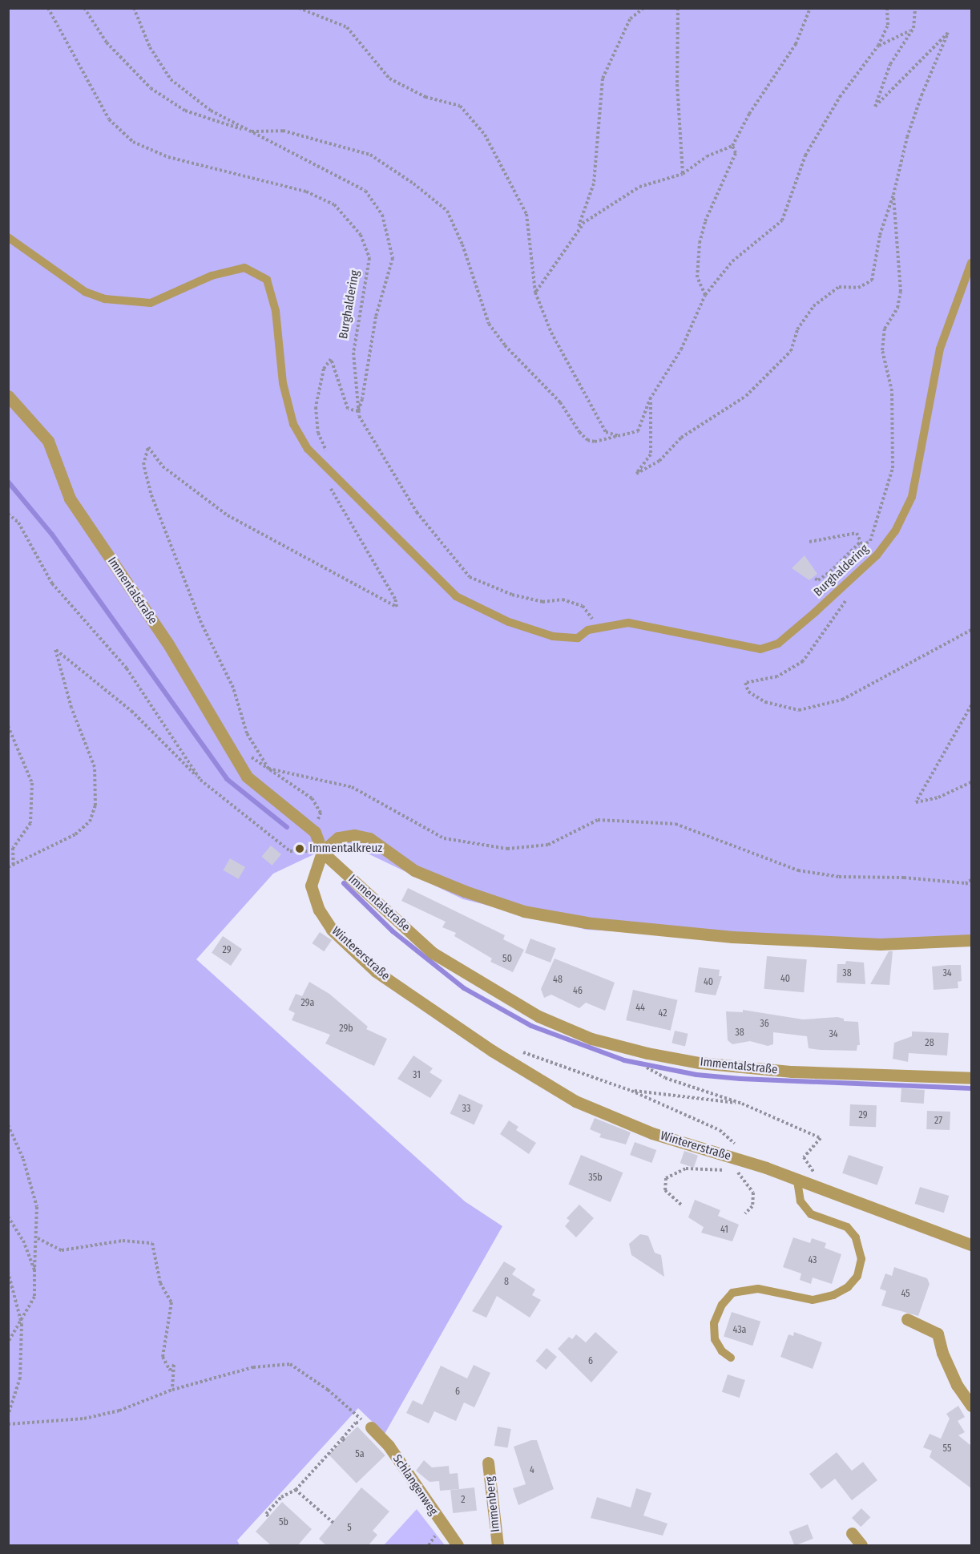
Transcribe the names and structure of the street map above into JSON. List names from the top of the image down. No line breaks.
{"streets":{"street":["Immentalstraße","Wintererstraße","Schlangenweg","Immenberg"],"lane":["Burghaldering"]},"crossings":[["Immentalstraße","Wintererstraße"]],"places":["Immentalkreuz"],"house_numbers":["29","50","38","34","40","48","40","46","29a","44","42","36","29b","38","34","28","31","33","29","27","35b","41","43","8","45","43a","6","6","55","5a","4","2","5b","5"]}
